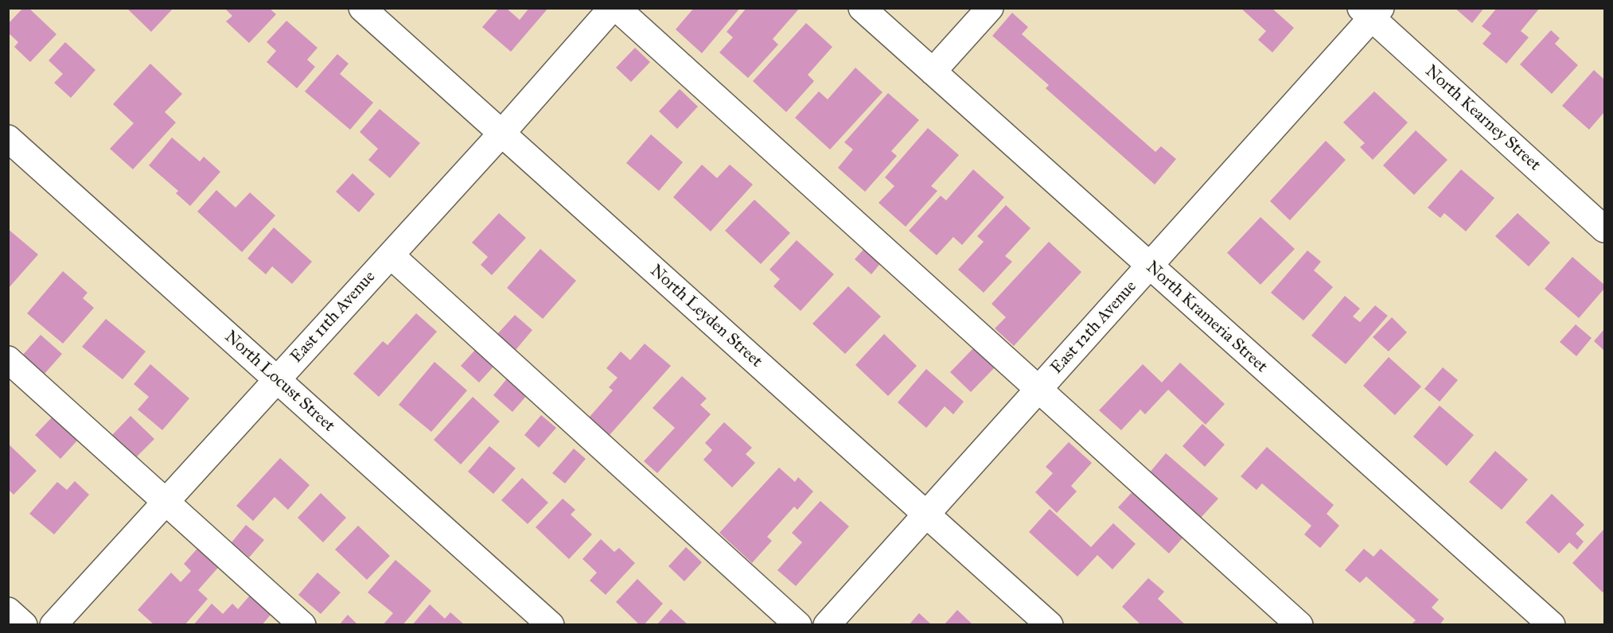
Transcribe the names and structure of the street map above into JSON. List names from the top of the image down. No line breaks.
{"streets":{"street":["North Kearney Street","North Leyden Street","East 11th Avenue","North Krameria Street","East 12th Avenue","North Locust Street"]},"crossings":[["North Kearney Street","East 12th Avenue"],["North Leyden Street","East 11th Avenue"],["North Leyden Street","East 12th Avenue"],["East 11th Avenue","North Locust Street"],["North Krameria Street","East 12th Avenue"]]}
